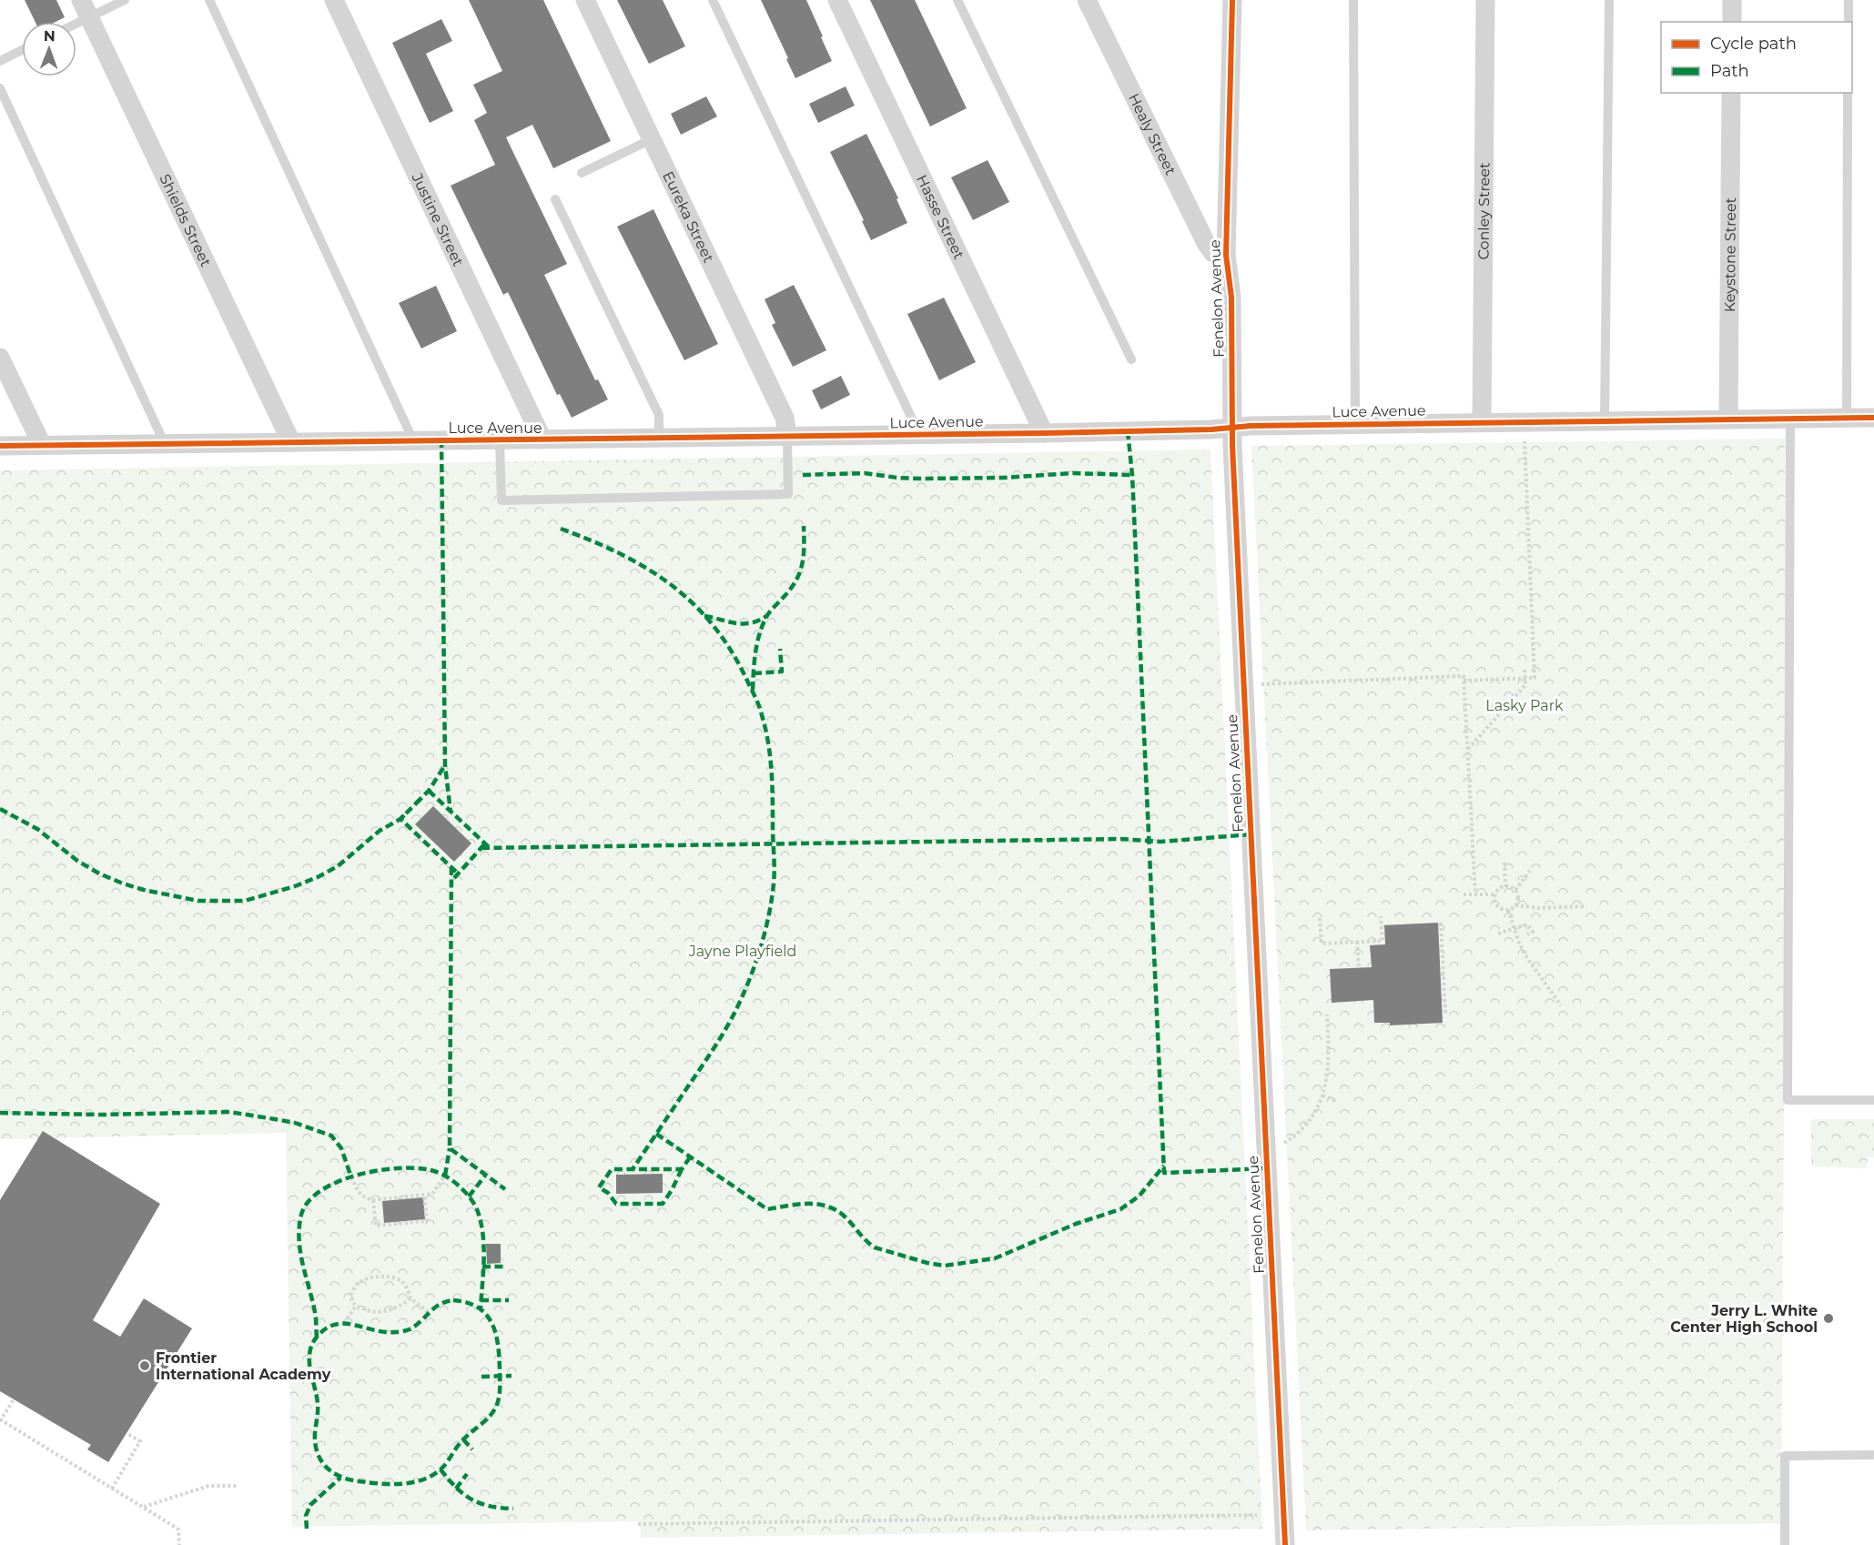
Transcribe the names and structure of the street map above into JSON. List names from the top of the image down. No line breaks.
{"streets":{"street":["Healy Street","Conley Street","Hasse Street","Eureka Street","Justine Street","Shields Street","Keystone Street","Fenelon Avenue","Luce Avenue"]},"crossings":[["Healy Street","Fenelon Avenue"],["Conley Street","Luce Avenue"],["Hasse Street","Luce Avenue"],["Eureka Street","Luce Avenue"],["Justine Street","Luce Avenue"],["Shields Street","Luce Avenue"],["Keystone Street","Luce Avenue"],["Fenelon Avenue","Luce Avenue"]],"parks":["Lasky Park","Jayne Playfield"],"places":["Jerry L. White Center High School","Frontier International Academy"],"legend":["Cycle path","Path"],"north":"top"}
